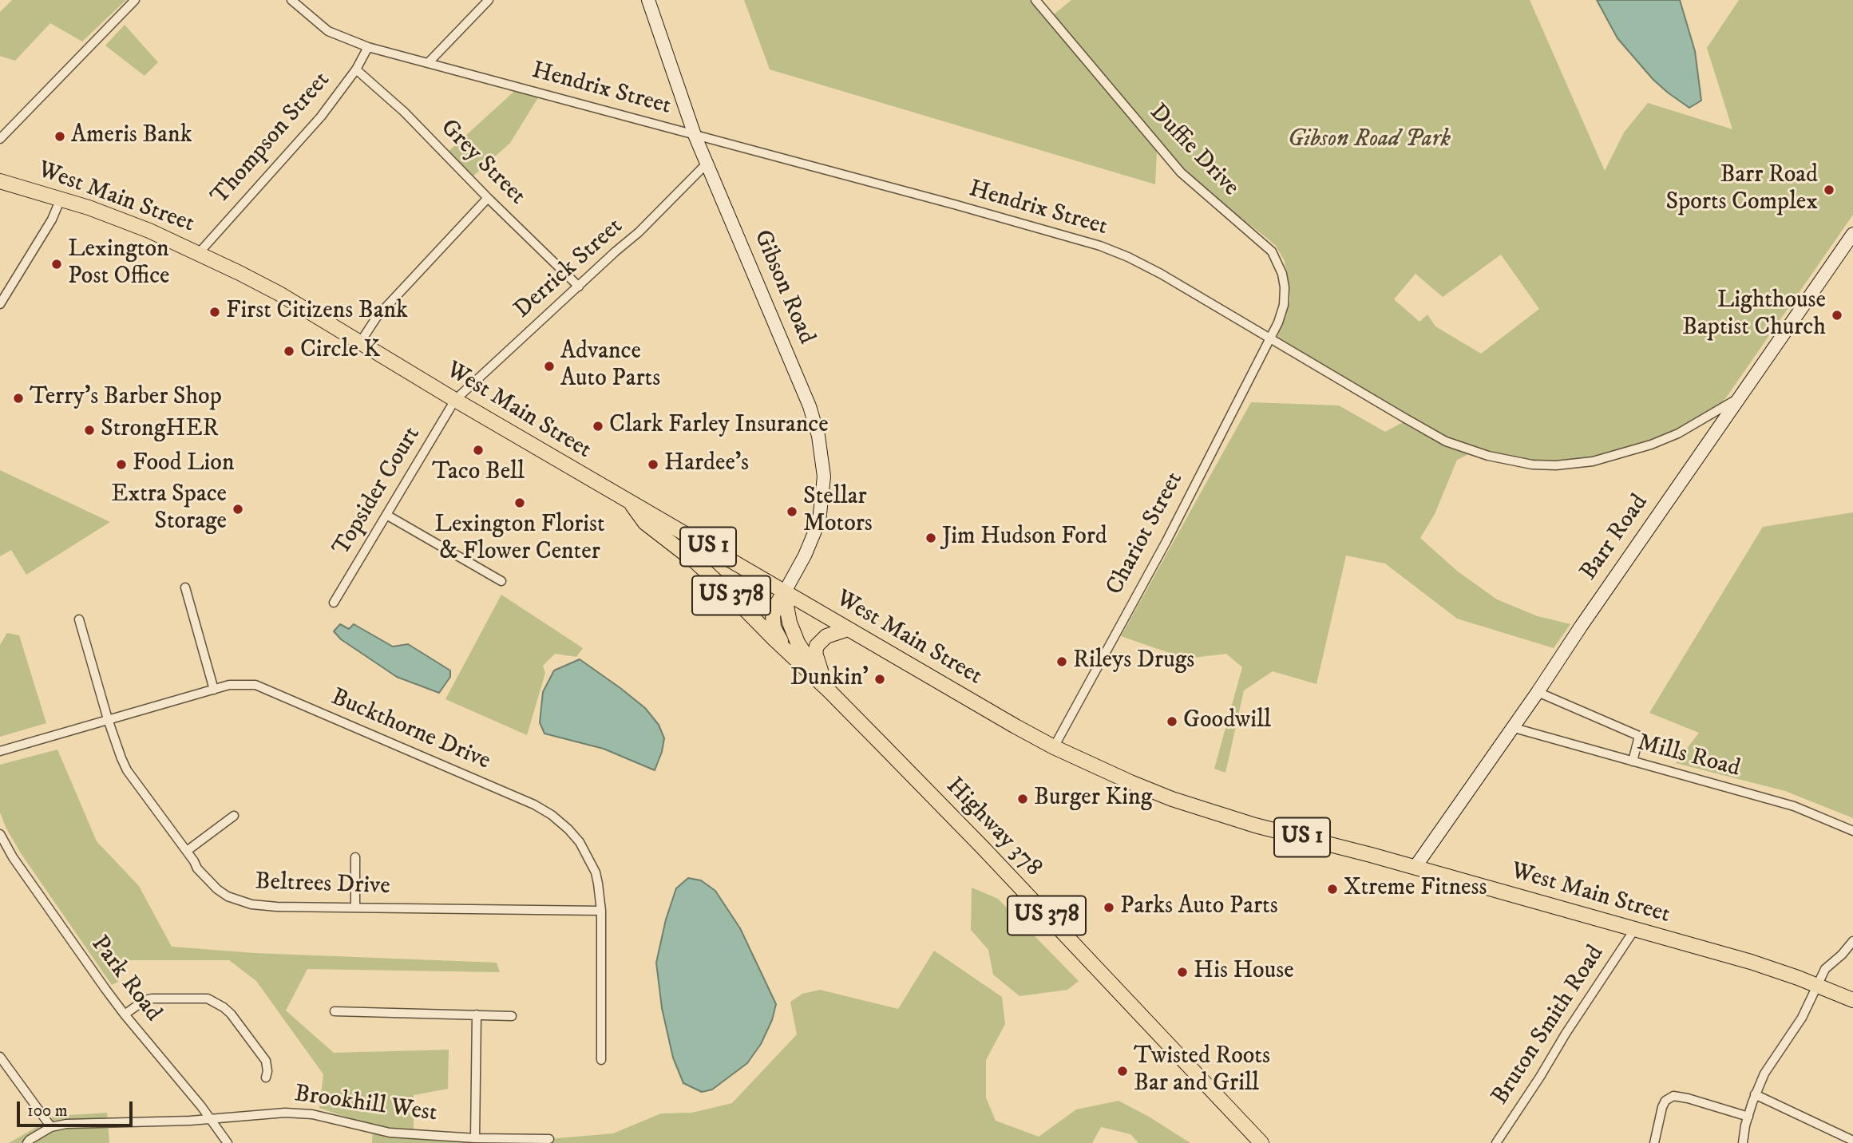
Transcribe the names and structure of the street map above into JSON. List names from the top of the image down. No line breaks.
{"streets":{"main road":["West Main Street","US 1","US 378","Highway 378"],"street":["Hendrix Street","Thompson Street","Duffie Drive","Grey Street","Derrick Street","Gibson Road","Topsider Court","Chariot Street","Barr Road","Buckthorne Drive","Mills Road","Beltrees Drive","Park Road","Bruton Smith Road","Brookhill West"]},"crossings":[["Hendrix Street","Thompson Street"],["Hendrix Street","Duffie Drive"],["Hendrix Street","Gibson Road"],["Hendrix Street","Chariot Street"],["Hendrix Street","Barr Road"],["Thompson Street","Grey Street"],["Thompson Street","West Main Street"],["Duffie Drive","Chariot Street"],["Grey Street","Derrick Street"],["West Main Street","Derrick Street"],["West Main Street","Gibson Road"],["West Main Street","Topsider Court"],["West Main Street","Chariot Street"],["West Main Street","Barr Road"],["West Main Street","US 378"],["West Main Street","Bruton Smith Road"],["Derrick Street","Gibson Road"],["Derrick Street","Topsider Court"],["Gibson Road","US 378"],["Barr Road","Mills Road"],["US 378","Highway 378"],["Buckthorne Drive","Beltrees Drive"],["Park Road","Brookhill West"]],"parks":["Gibson Road Park"],"places":["Ameris Bank","Barr Road Sports Complex","Lexington Post Office","First Citizens Bank","Lighthouse Baptist Church","Circle K","Advance Auto Parts","Terry's Barber Shop","Clark Farley Insurance","StrongHER","Taco Bell","Food Lion","Hardee's","Lexington Florist & Flower Center","Extra Space Storage","Stellar Motors","Jim Hudson Ford","Rileys Drugs","Dunkin'","Goodwill","Burger King","Xtreme Fitness","Parks Auto Parts","His House","Twisted Roots Bar and Grill"],"scale_bar":"100 m"}
